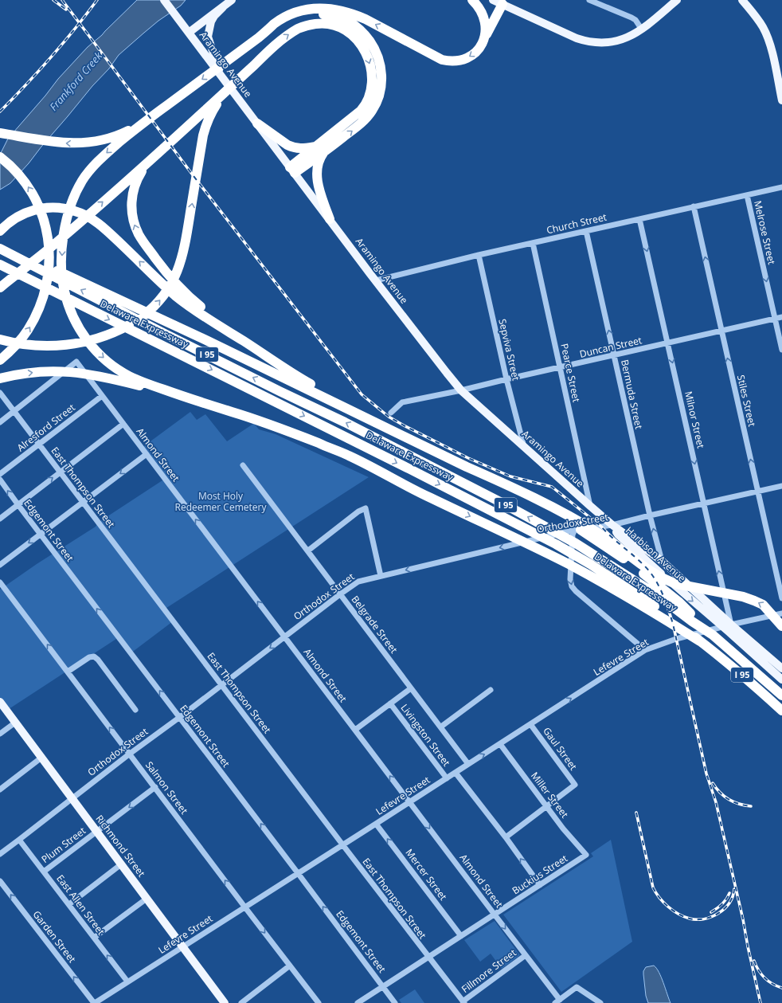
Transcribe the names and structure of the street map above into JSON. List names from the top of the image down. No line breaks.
{"streets":{"highway":["Delaware Expressway","I 95"],"main road":["Aramingo Avenue","Harbison Avenue","Richmond Street"],"street":["Church Street","Melrose Street","Duncan Street","Sepviva Street","Pearce Street","Bermuda Street","Stiles Street","Milnor Street","Alresford Street","Almond Street","East Thompson Street","Orthodox Street","Edgemont Street","Belgrade Street","Lefevre Street","Livingston Street","Gaul Street","Salmon Street","Miller Street","Plum Street","Mercer Street","Buckius Street","East Allen Street","Garden Street","Fillmore Street"]},"crossings":[["Aramingo Avenue","Church Street"],["Aramingo Avenue","Duncan Street"],["Aramingo Avenue","Sepviva Street"],["Aramingo Avenue","Pearce Street"],["Aramingo Avenue","Orthodox Street"],["Aramingo Avenue","Harbison Avenue"],["Church Street","Melrose Street"],["Church Street","Sepviva Street"],["Church Street","Pearce Street"],["Church Street","Bermuda Street"],["Church Street","Stiles Street"],["Church Street","Milnor Street"],["Melrose Street","Duncan Street"],["Duncan Street","Sepviva Street"],["Duncan Street","Pearce Street"],["Duncan Street","Bermuda Street"],["Duncan Street","Stiles Street"],["Duncan Street","Milnor Street"],["Bermuda Street","Orthodox Street"],["Bermuda Street","Harbison Avenue"],["Stiles Street","Orthodox Street"],["Milnor Street","Orthodox Street"],["Milnor Street","Harbison Avenue"],["Milnor Street","Lefevre Street"],["Alresford Street","Almond Street"],["Alresford Street","East Thompson Street"],["Almond Street","East Thompson Street"],["Almond Street","Orthodox Street"],["Almond Street","Lefevre Street"],["Almond Street","Buckius Street"],["Almond Street","Fillmore Street"],["East Thompson Street","Orthodox Street"],["East Thompson Street","Lefevre Street"],["East Thompson Street","Buckius Street"],["East Thompson Street","Fillmore Street"],["Orthodox Street","Edgemont Street"],["Orthodox Street","Harbison Avenue"],["Orthodox Street","Belgrade Street"],["Orthodox Street","Salmon Street"],["Orthodox Street","Richmond Street"],["Orthodox Street","East Allen Street"],["Edgemont Street","Lefevre Street"],["Edgemont Street","Buckius Street"],["Harbison Avenue","Lefevre Street"],["Belgrade Street","Lefevre Street"],["Lefevre Street","Livingston Street"],["Lefevre Street","Gaul Street"],["Lefevre Street","Salmon Street"],["Lefevre Street","Miller Street"],["Lefevre Street","Richmond Street"],["Lefevre Street","Mercer Street"],["Lefevre Street","East Allen Street"],["Lefevre Street","Garden Street"],["Gaul Street","Miller Street"],["Salmon Street","Plum Street"],["Miller Street","Buckius Street"],["Plum Street","Richmond Street"],["Plum Street","East Allen Street"],["Mercer Street","Buckius Street"]],"one_way":["Melrose Street","Bermuda Street","Stiles Street","Edgemont Street","Plum Street","Mercer Street","Garden Street"],"water":["Frankford Creek"],"parks":["Most Holy Redeemer Cemetery"]}
